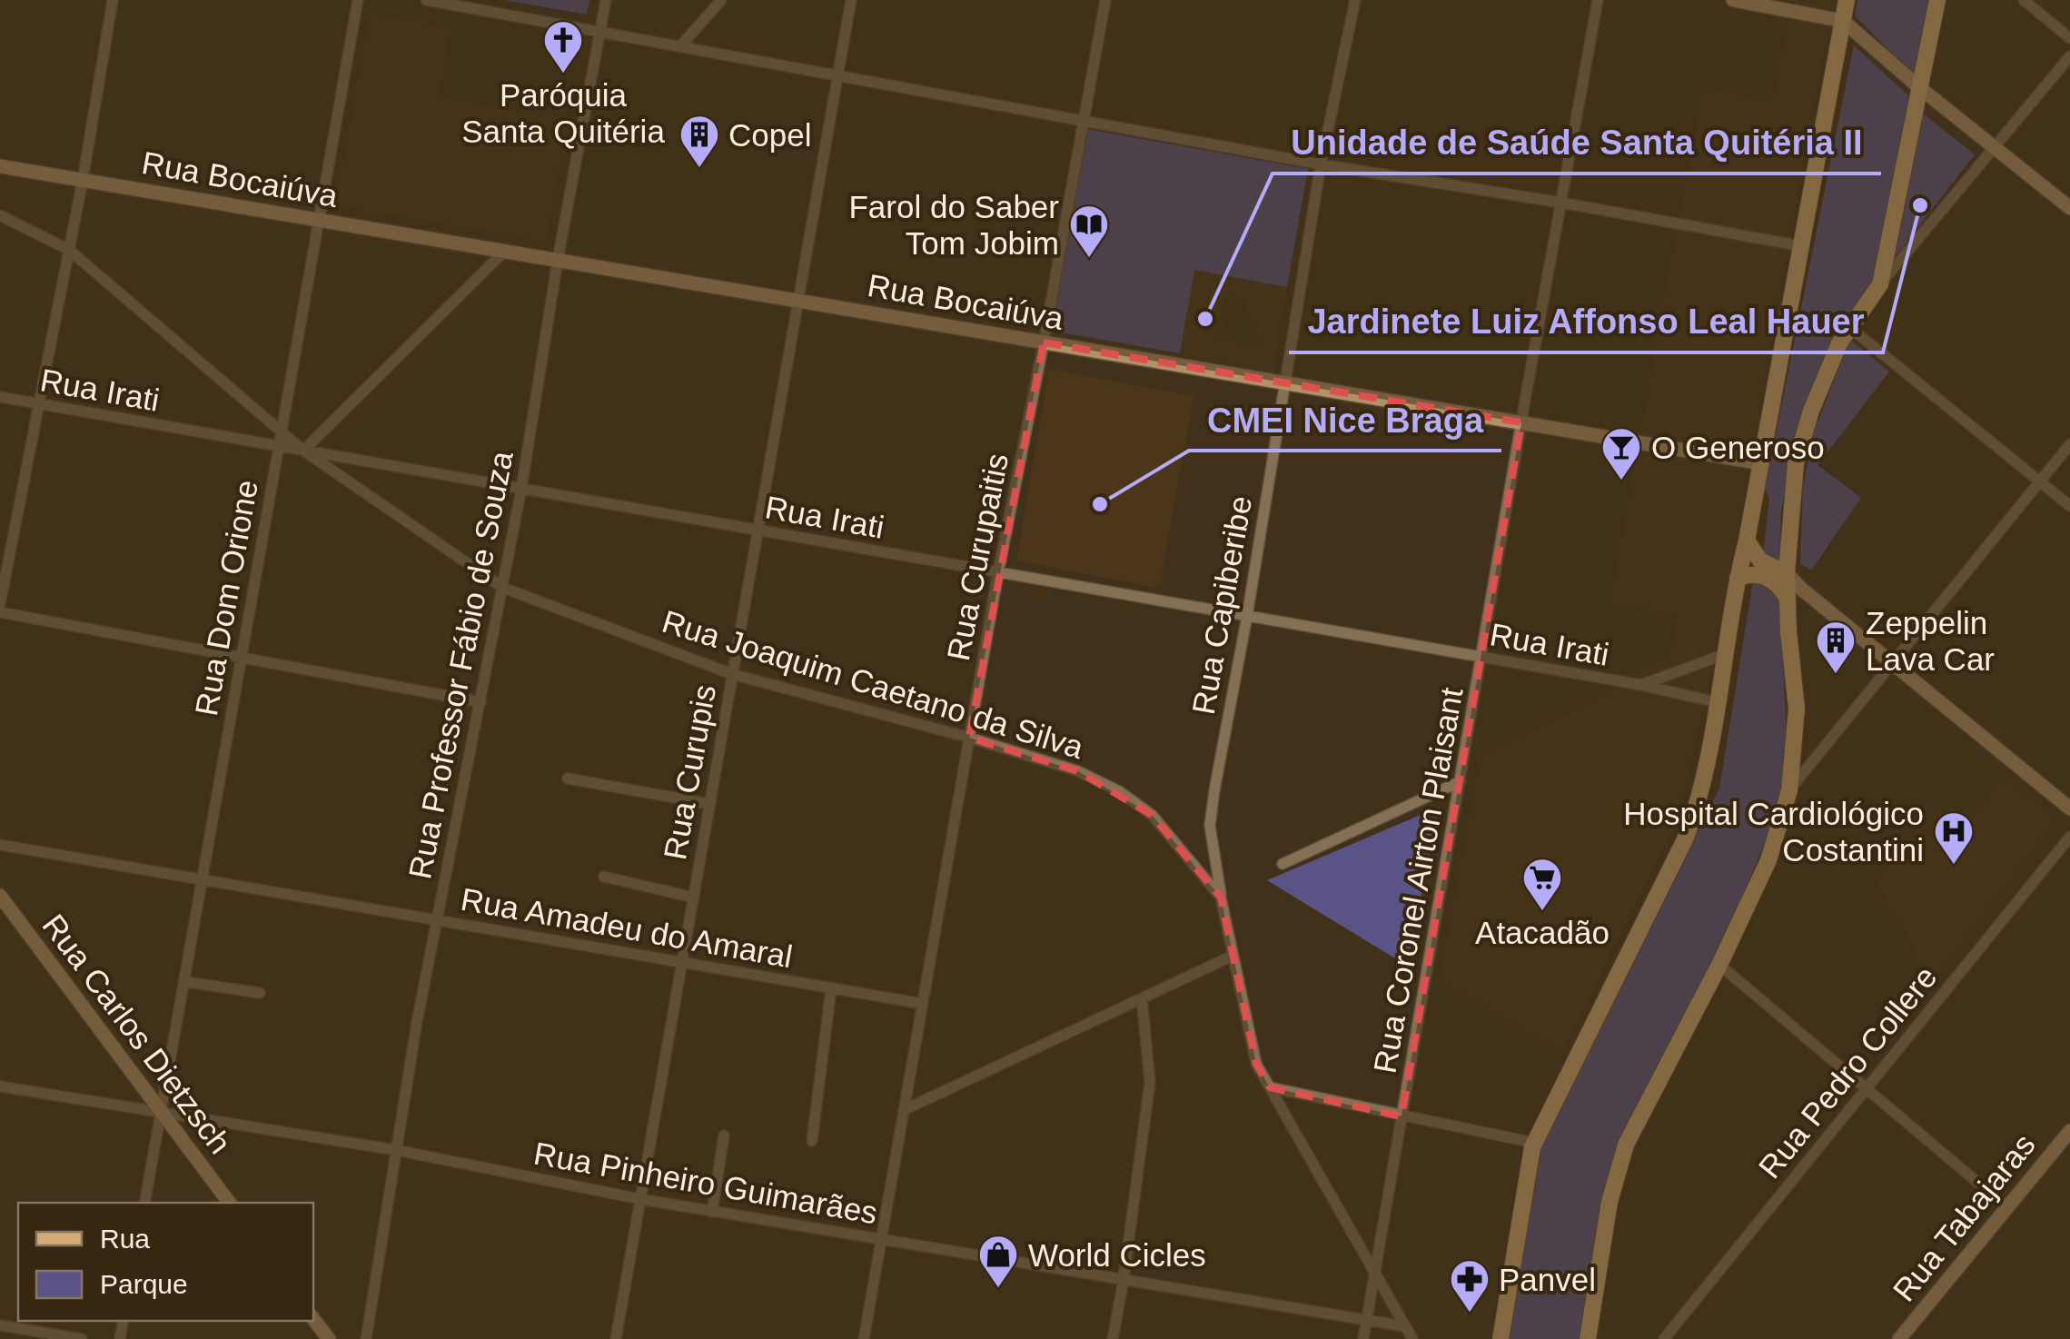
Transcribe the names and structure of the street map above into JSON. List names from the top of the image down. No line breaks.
{"streets":{"main road":["Rua Bocaiúva","Rua Carlos Dietzsch","Rua Tabajaras"],"street":["Rua Irati","Rua Curupaitis","Rua Dom Orione","Rua Capiberibe","Rua Professor Fábio de Souza","Rua Joaquim Caetano da Silva","Rua Curupis","Rua Coronel Airton Plaisant","Rua Amadeu do Amaral","Rua Pedro Collere","Rua Pinheiro Guimarães"]},"crossings":[["Rua Bocaiúva","Rua Curupaitis"],["Rua Bocaiúva","Rua Dom Orione"],["Rua Bocaiúva","Rua Capiberibe"],["Rua Bocaiúva","Rua Professor Fábio de Souza"],["Rua Bocaiúva","Rua Curupis"],["Rua Bocaiúva","Rua Coronel Airton Plaisant"],["Rua Irati","Rua Curupaitis"],["Rua Irati","Rua Dom Orione"],["Rua Irati","Rua Capiberibe"],["Rua Irati","Rua Professor Fábio de Souza"],["Rua Irati","Rua Joaquim Caetano da Silva"],["Rua Irati","Rua Curupis"],["Rua Irati","Rua Coronel Airton Plaisant"],["Rua Curupaitis","Rua Joaquim Caetano da Silva"],["Rua Curupaitis","Rua Amadeu do Amaral"],["Rua Curupaitis","Rua Pinheiro Guimarães"],["Rua Dom Orione","Rua Joaquim Caetano da Silva"],["Rua Dom Orione","Rua Amadeu do Amaral"],["Rua Dom Orione","Rua Carlos Dietzsch"],["Rua Dom Orione","Rua Pinheiro Guimarães"],["Rua Capiberibe","Rua Joaquim Caetano da Silva"],["Rua Professor Fábio de Souza","Rua Joaquim Caetano da Silva"],["Rua Professor Fábio de Souza","Rua Amadeu do Amaral"],["Rua Professor Fábio de Souza","Rua Pinheiro Guimarães"],["Rua Joaquim Caetano da Silva","Rua Curupis"],["Rua Joaquim Caetano da Silva","Rua Coronel Airton Plaisant"],["Rua Joaquim Caetano da Silva","Rua Pinheiro Guimarães"],["Rua Curupis","Rua Amadeu do Amaral"],["Rua Curupis","Rua Pinheiro Guimarães"],["Rua Coronel Airton Plaisant","Rua Pinheiro Guimarães"],["Rua Carlos Dietzsch","Rua Pinheiro Guimarães"]],"places":{"church":["Paróquia Santa Quitéria"],"building":["Copel","Zeppelin Lava Car"],"other":["Jardinete Luiz Affonso Leal Hauer","Unidade de Saúde Santa Quitéria II","CMEI Nice Braga"],"library":["Farol do Saber Tom Jobim"],"bar":["O Generoso"],"hospital":["Hospital Cardiológico Costantini"],"supermarket":["Atacadão"],"shop":["World Cicles"],"pharmacy":["Panvel"]},"legend":["Rua","Parque"]}
